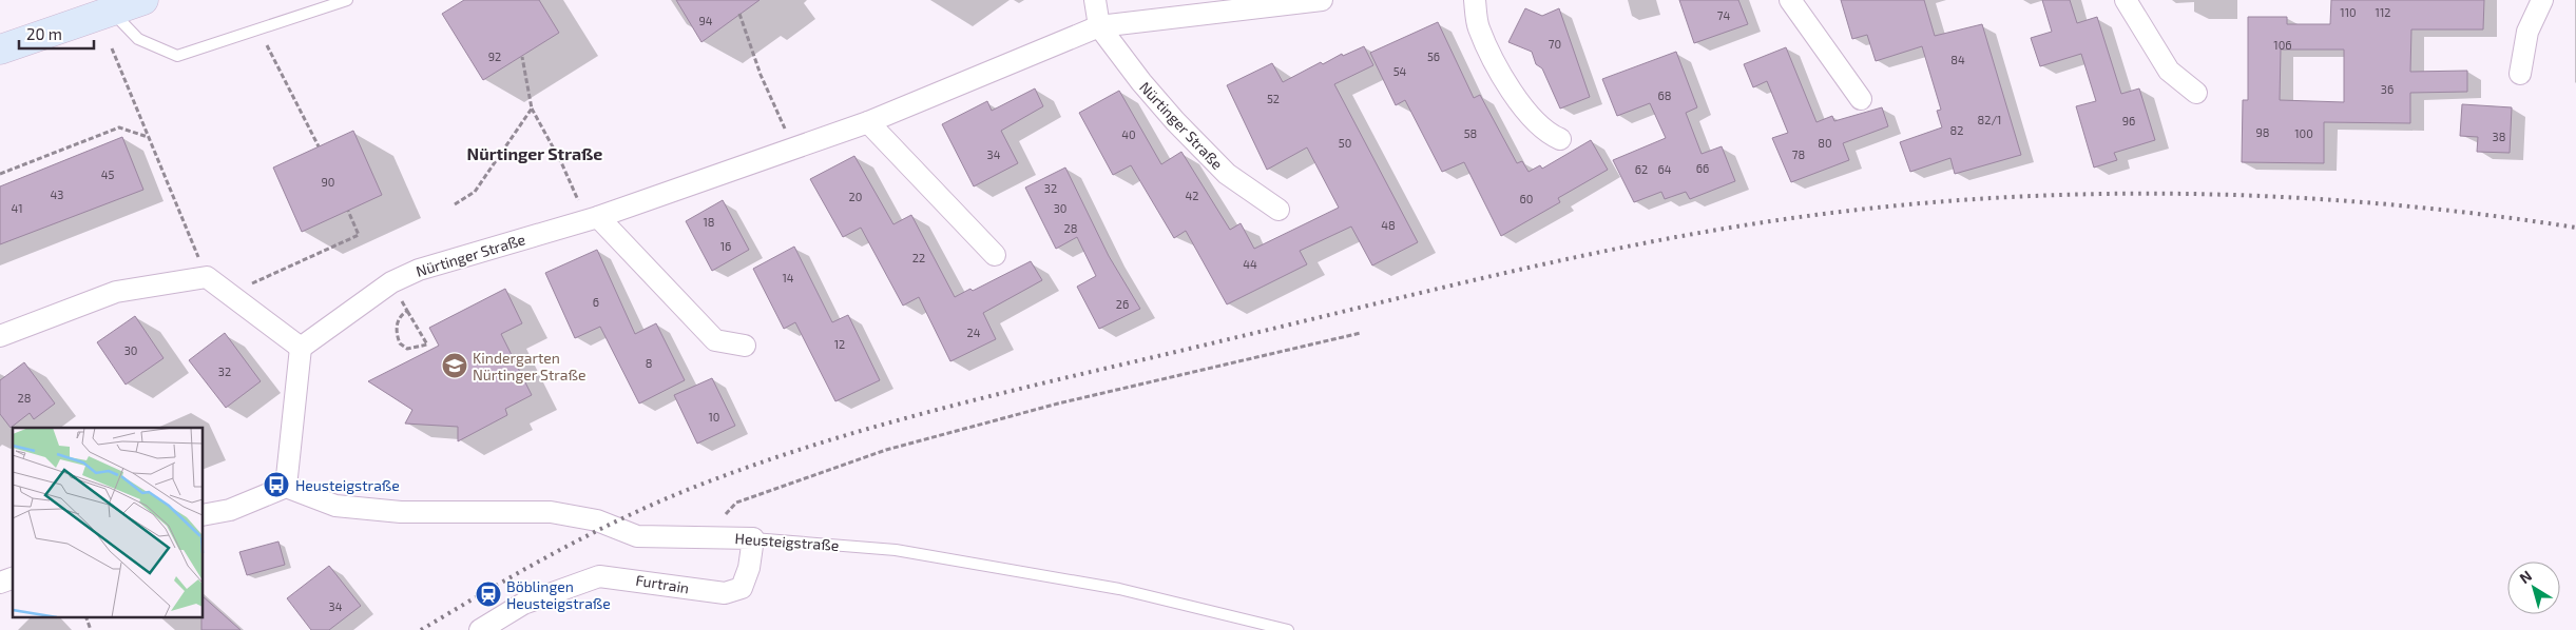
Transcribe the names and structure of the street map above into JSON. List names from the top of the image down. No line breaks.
{"streets":{"street":["Nürtinger Straße","Heusteigstraße","Furtrain"]},"crossings":[["Heusteigstraße","Furtrain"]],"districts":["Nürtinger Straße"],"places":{"school or university":["Kindergarten Nürtinger Straße"],"bus stop":["Heusteigstraße"],"station":["Böblingen Heusteigstraße"]},"house_numbers":["110","112","74","94","70","106","92","56","84","54","36","68","52","82/1","96","82","98","58","100","40","38","50","80","34","78","66","62","64","45","90","32","43","42","20","60","41","30","18","48","28","16","22","44","14","6","26","24","12","30","8","32","28","10","34"],"scale_bar":"20 m","north":"top left"}
